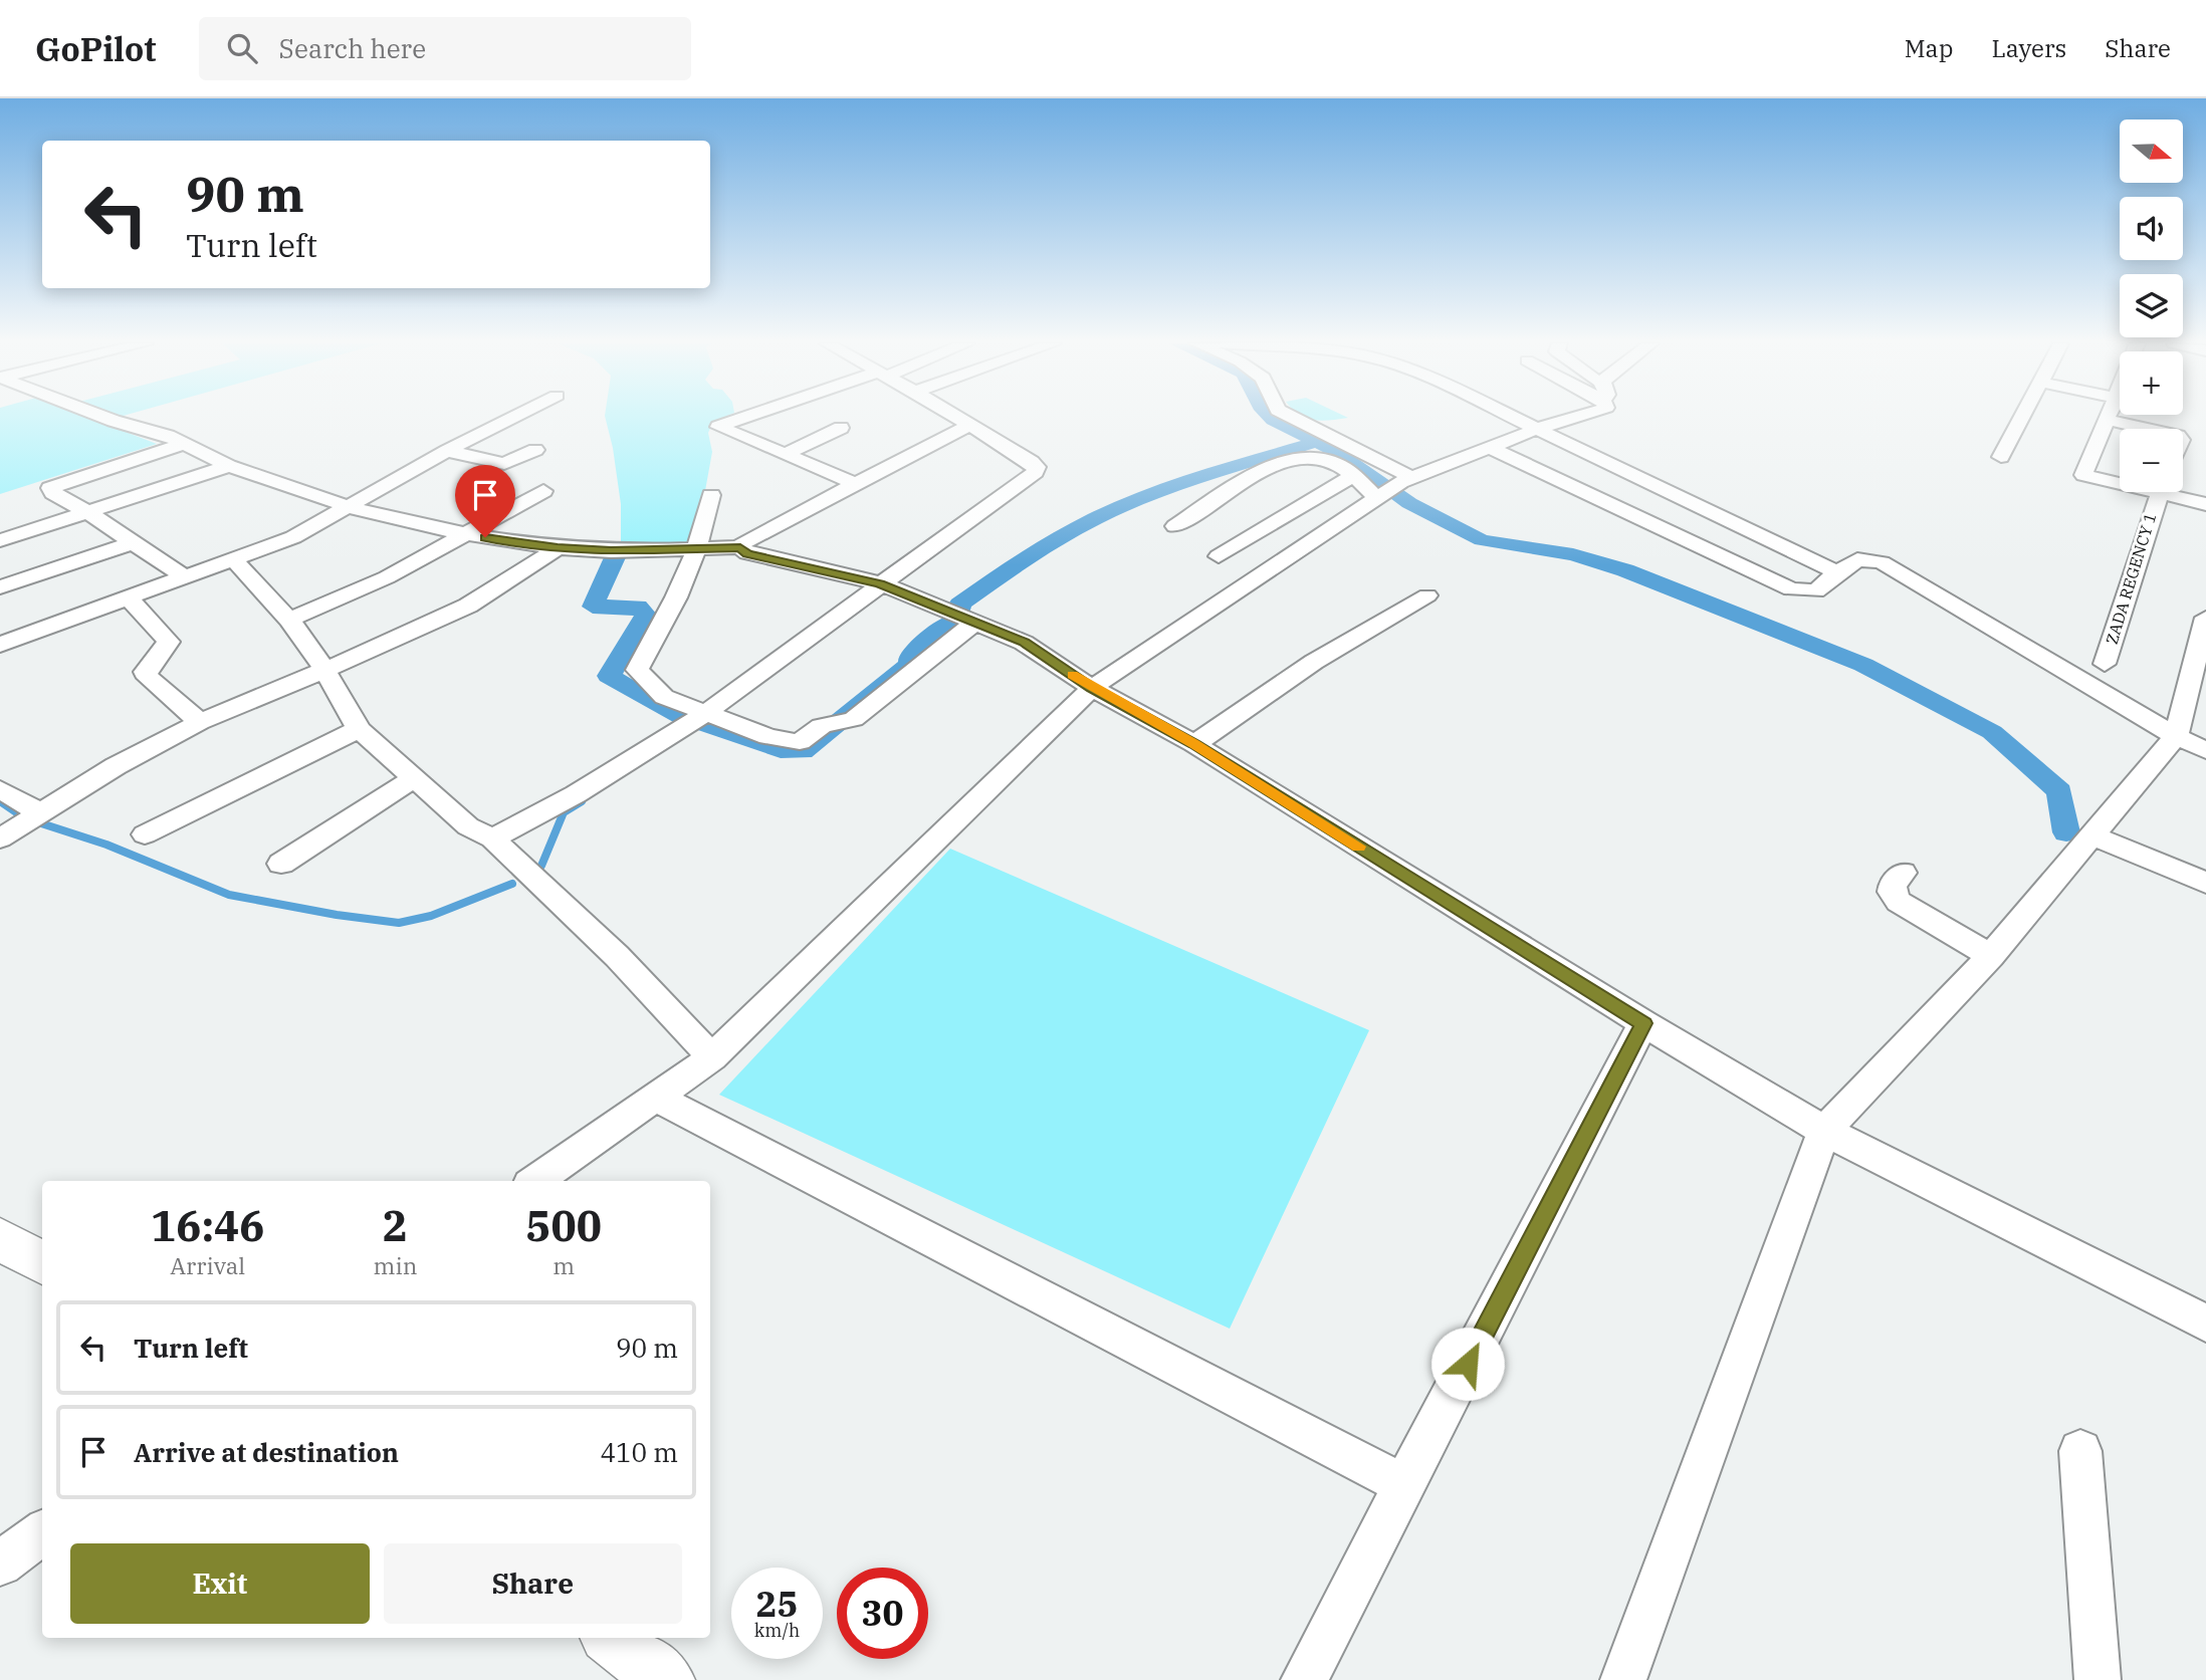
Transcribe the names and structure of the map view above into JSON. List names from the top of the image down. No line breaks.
{"streets":{"street":["ZADA REGENCY 1"]},"north":"right","page":{"header":"GoPilot","search":"Search here","nav":["Map","Layers","Share"],"map_buttons":["+","−"],"turn":["90 m","Turn left"],"eta":["16:46","Arrival","2","min","500","m"],"list":[{"name":"Turn left","value":"90 m"},{"name":"Arrive at destination","value":"410 m"}],"buttons":["Exit","Share"],"speed":"25 km/h","limit":"30"}}
